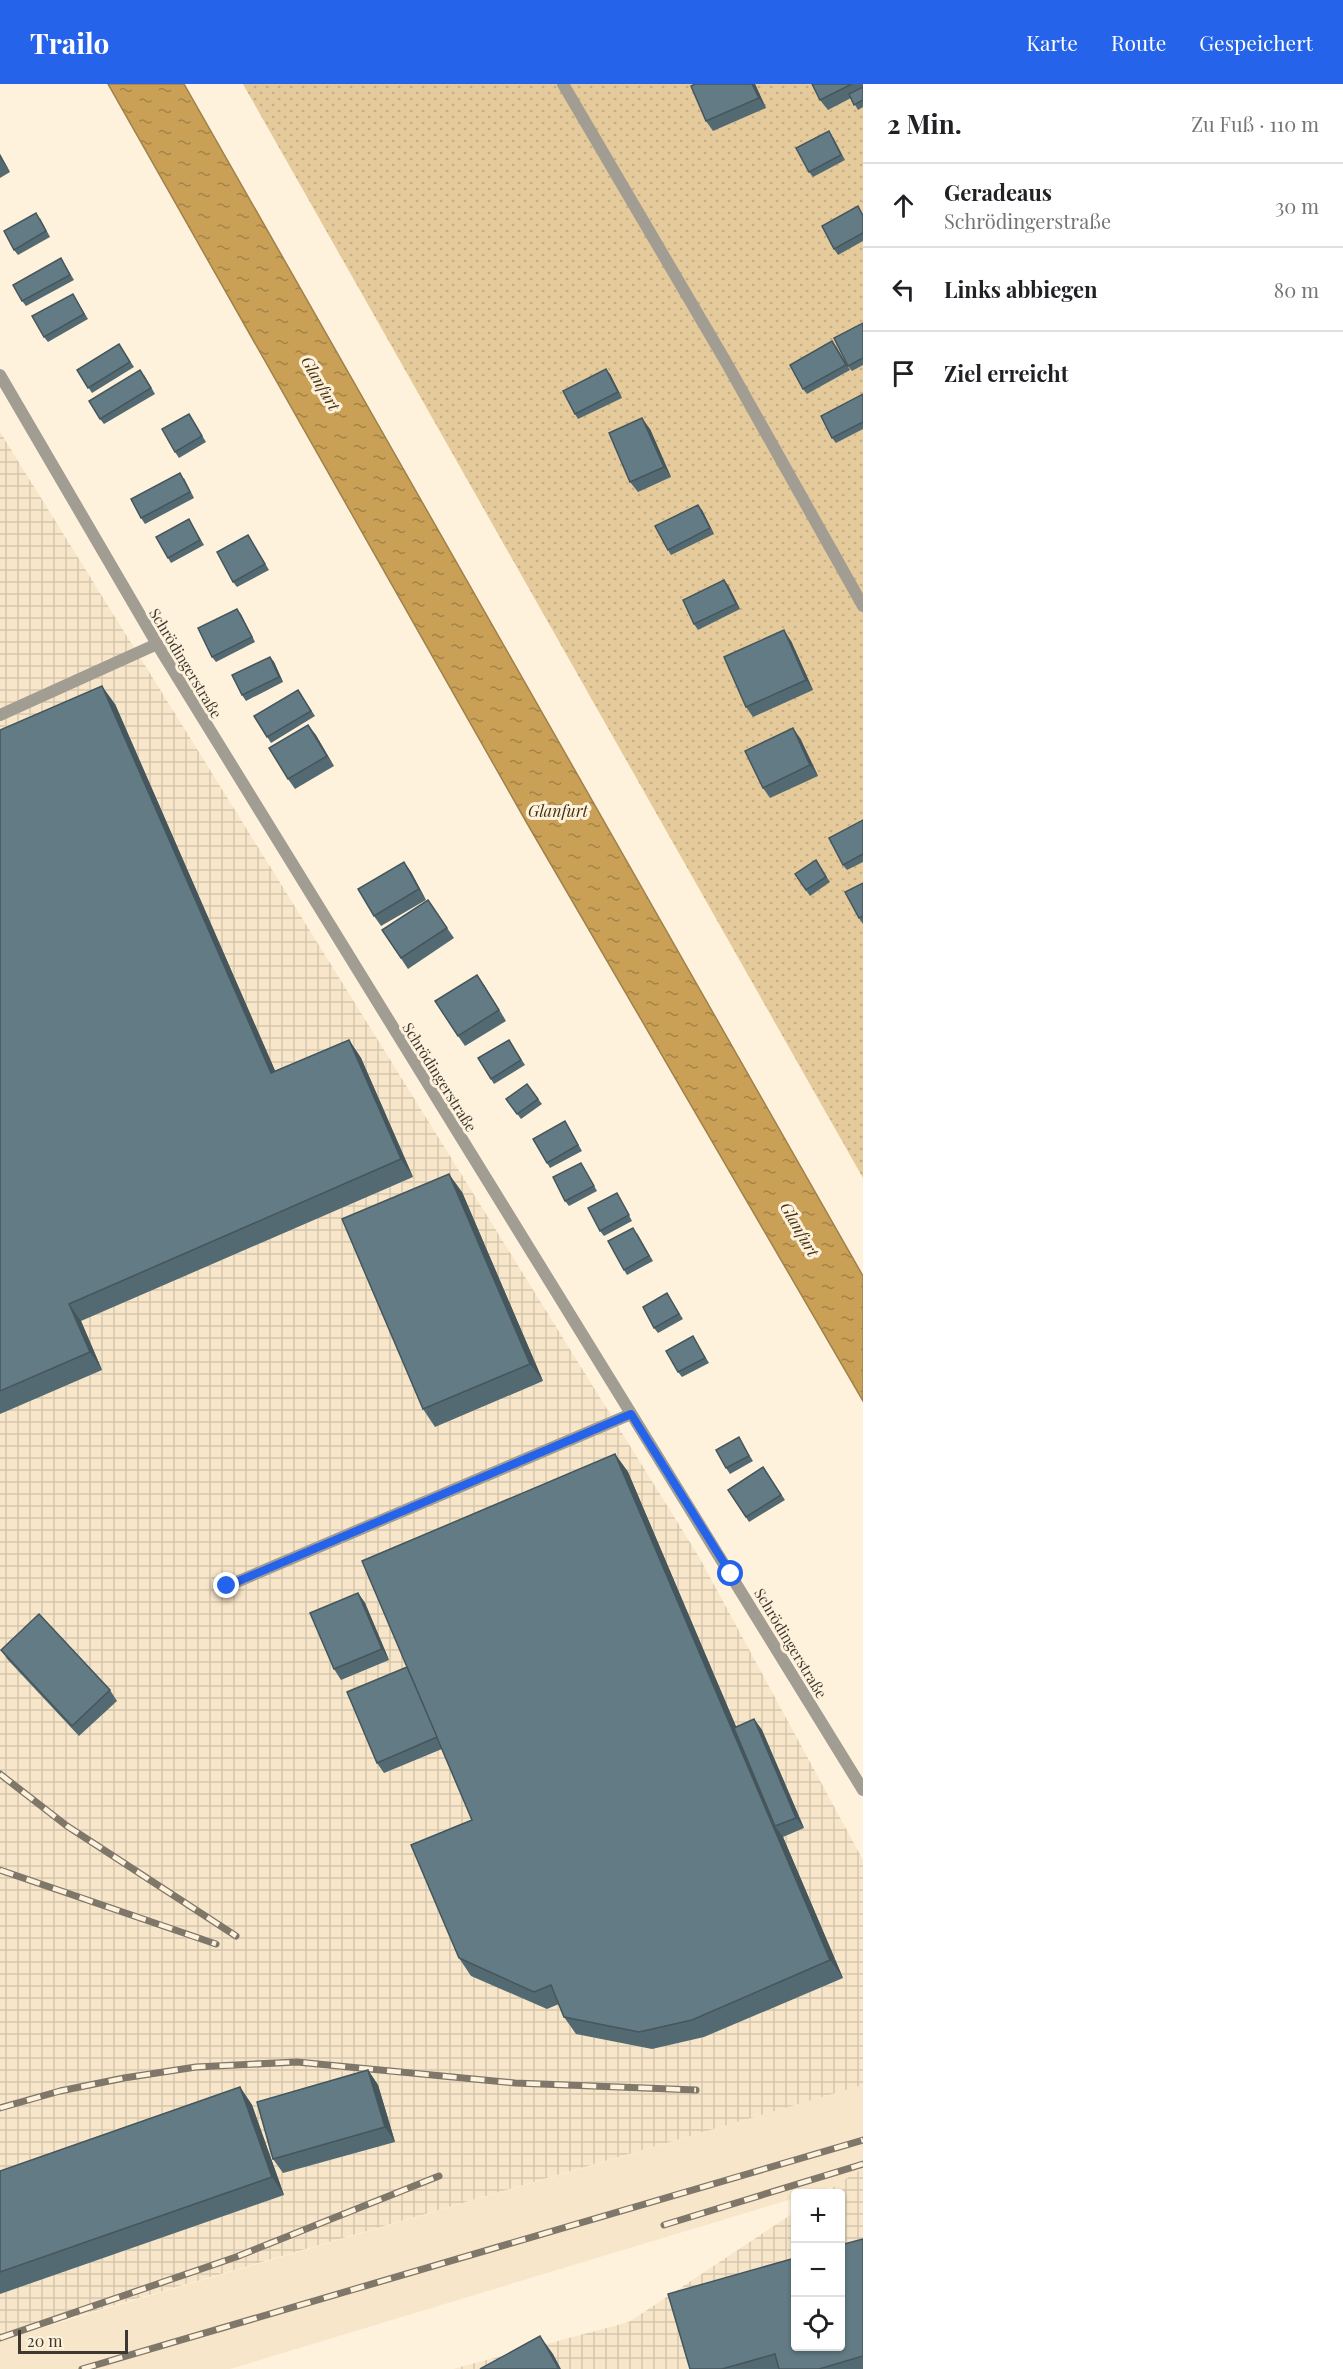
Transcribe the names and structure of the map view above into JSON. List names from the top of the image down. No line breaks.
{"streets":{"street":["Schrödingerstraße"]},"water":["Glanfurt"],"scale_bar":"20 m","page":{"header":"Trailo","nav":["Karte","Route","Gespeichert"],"heading":["2 Min.","Zu Fuß · 110 m"],"list":[["Geradeaus","Schrödingerstraße","30 m"],["Links abbiegen","80 m"],"Ziel erreicht"],"map_buttons":["+","−"],"scale":"20 m"}}
